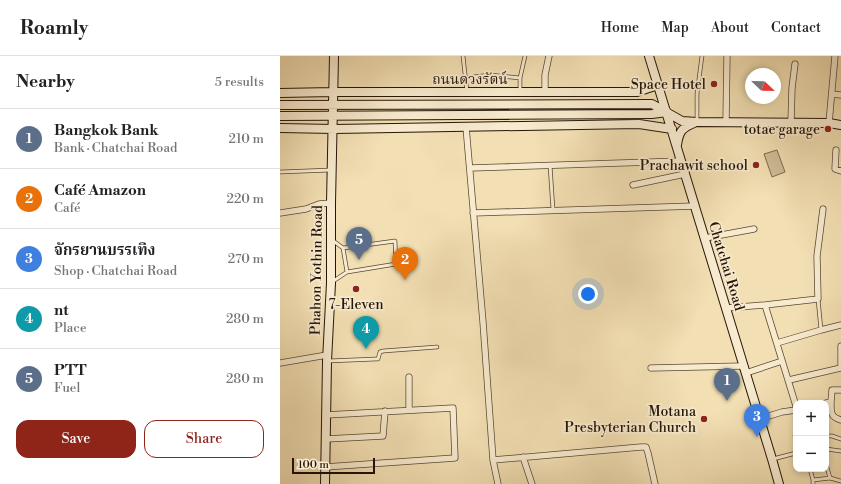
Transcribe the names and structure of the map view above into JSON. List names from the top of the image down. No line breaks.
{"streets":{"main road":["ถนนดวงรัตน์","Chatchai Road","Phahon Yothin Road"]},"crossings":[["ถนนดวงรัตน์","Chatchai Road"],["ถนนดวงรัตน์","Phahon Yothin Road"]],"places":["Space Hotel","totae garage","Prachawit school","7-Eleven","Motana Presbyterian Church"],"scale_bar":"100 m","north":"bottom right","page":{"header":"Roamly","nav":["Home","Map","About","Contact"],"heading":["Nearby","5 results"],"list":[{"mark":"1","name":"Bangkok Bank","note":"Bank · Chatchai Road","value":"210 m"},{"mark":"2","name":"Café Amazon","note":"Café","value":"220 m"},{"mark":"3","name":"จักรยานบรรเทิง","note":"Shop · Chatchai Road","value":"270 m"},{"mark":"4","name":"nt","note":"Place","value":"280 m"},{"mark":"5","name":"PTT","note":"Fuel","value":"280 m"}],"pins":["5","2","4","1","3"],"map_buttons":["+","−"],"buttons":["Save","Share"],"scale":"100 m"}}
